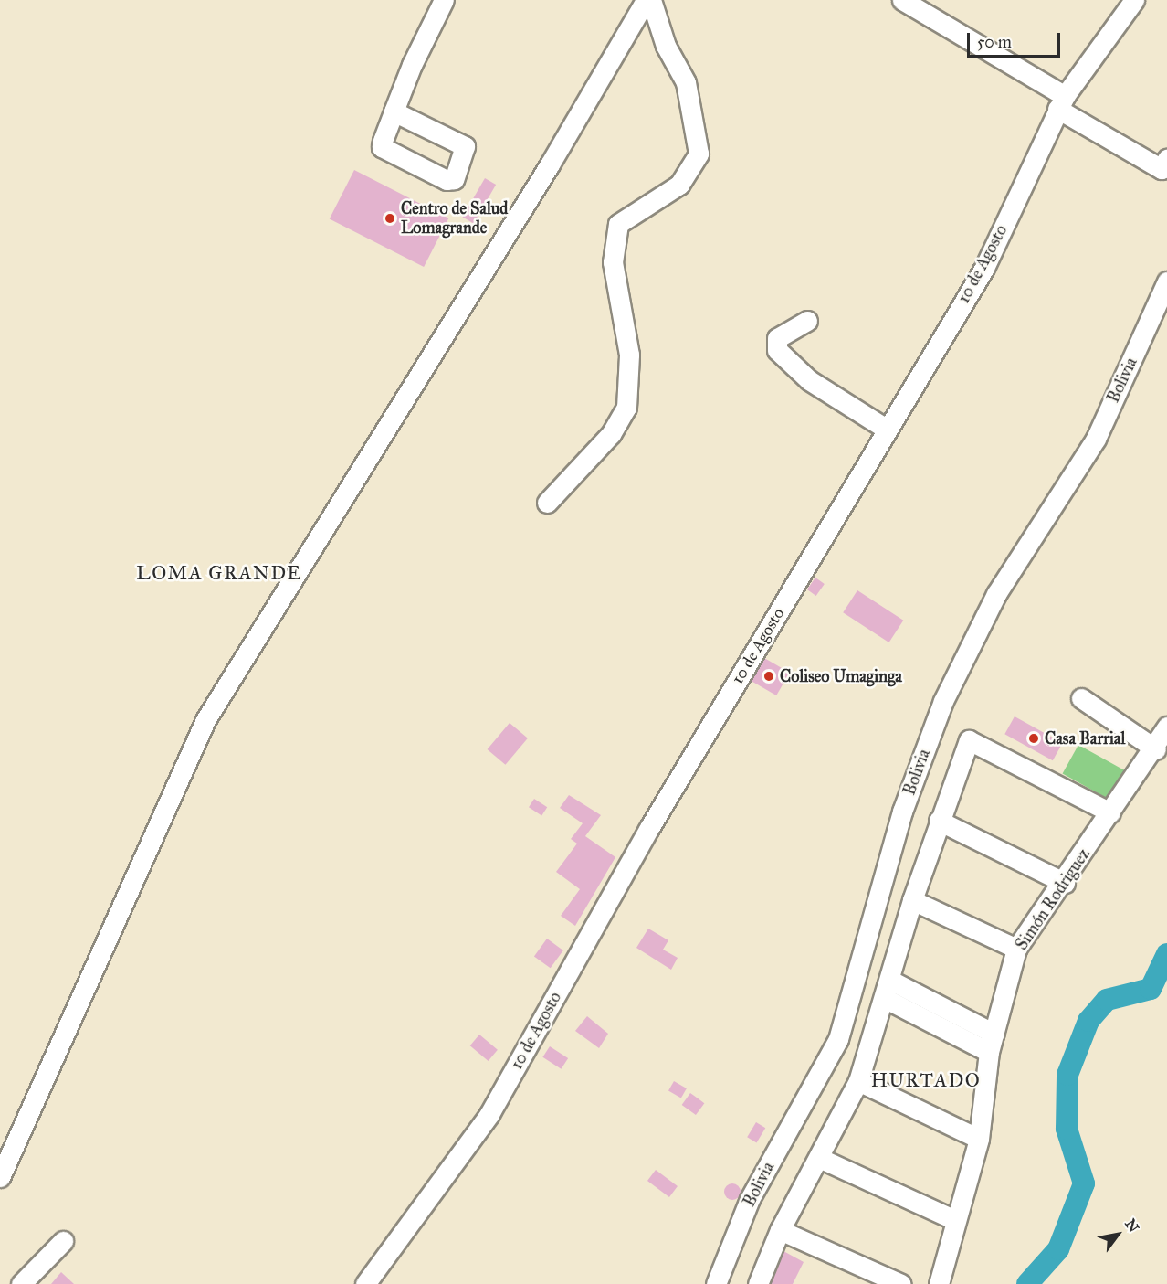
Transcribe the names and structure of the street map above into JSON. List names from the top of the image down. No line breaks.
{"streets":{"street":["10 de Agosto","Bolivia","Simón Rodriguez"]},"districts":["LOMA GRANDE","HURTADO"],"places":["Centro de Salud Lomagrande","Coliseo Umaginga","Casa Barrial"],"scale_bar":"50 m","north":"top right"}
